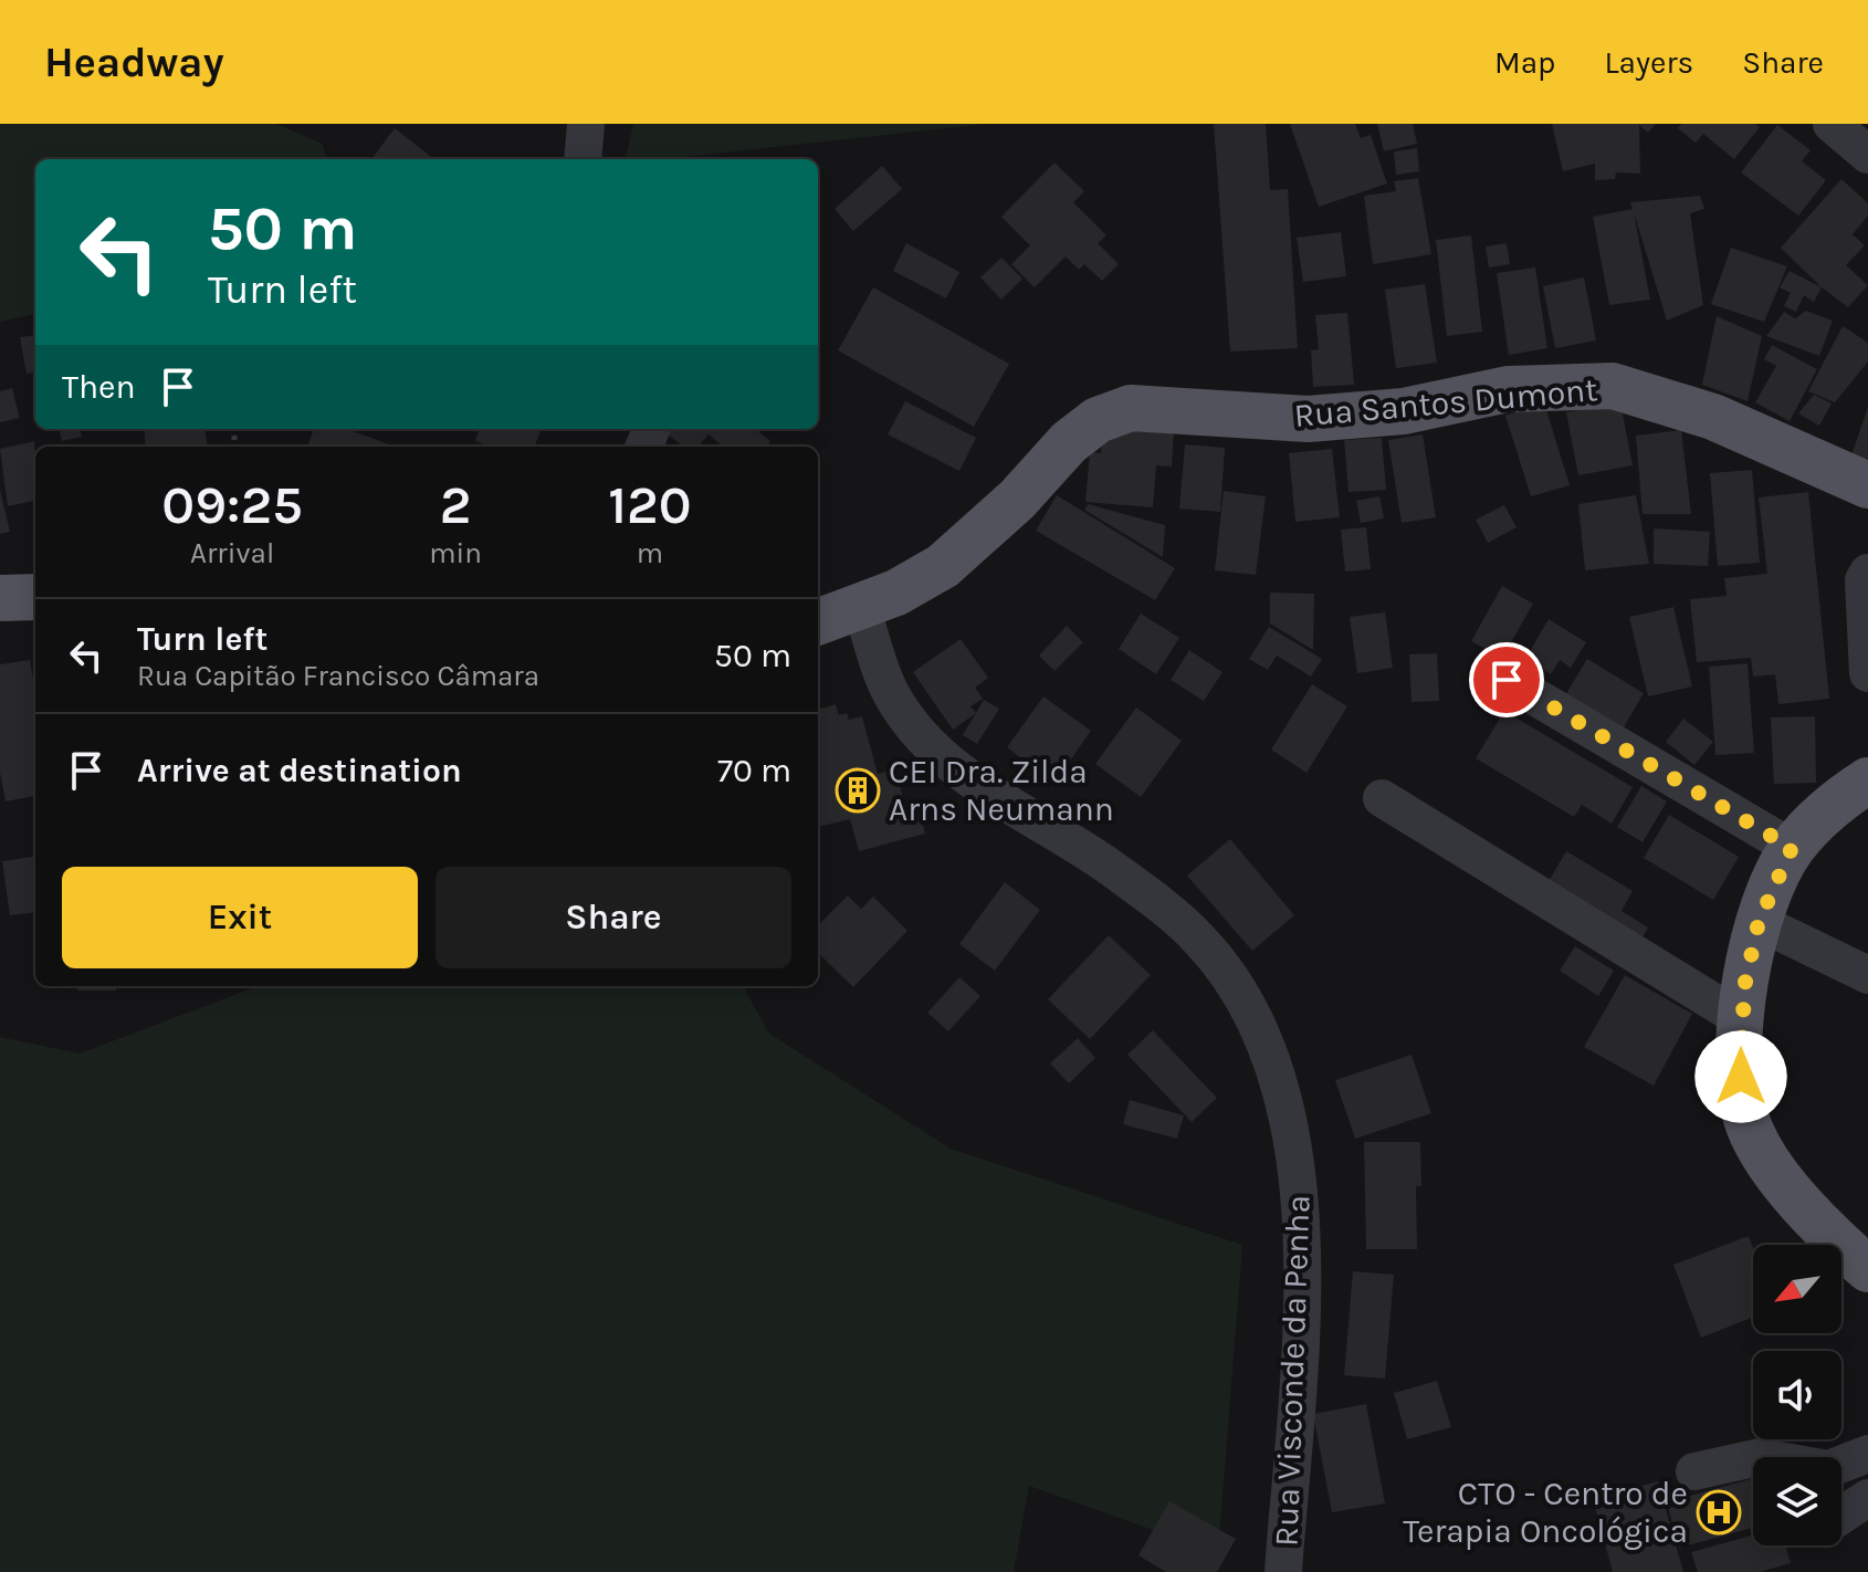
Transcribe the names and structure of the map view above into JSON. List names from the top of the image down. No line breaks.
{"streets":{"main road":["Rua Santos Dumont"],"street":["Rua Visconde da Penha"]},"crossings":[["Rua Santos Dumont","Rua Visconde da Penha"]],"places":{"building":["CEI Dra. Zilda Arns Neumann"],"hospital":["CTO - Centro de Terapia Oncológica"]},"north":"bottom left","page":{"header":"Headway","nav":["Map","Layers","Share"],"turn":["50 m","Turn left"],"then":"Then","eta":["09:25","Arrival","2","min","120","m"],"list":[{"name":"Turn left","note":"Rua Capitão Francisco Câmara","value":"50 m"},{"name":"Arrive at destination","value":"70 m"}],"buttons":["Exit","Share"]}}
